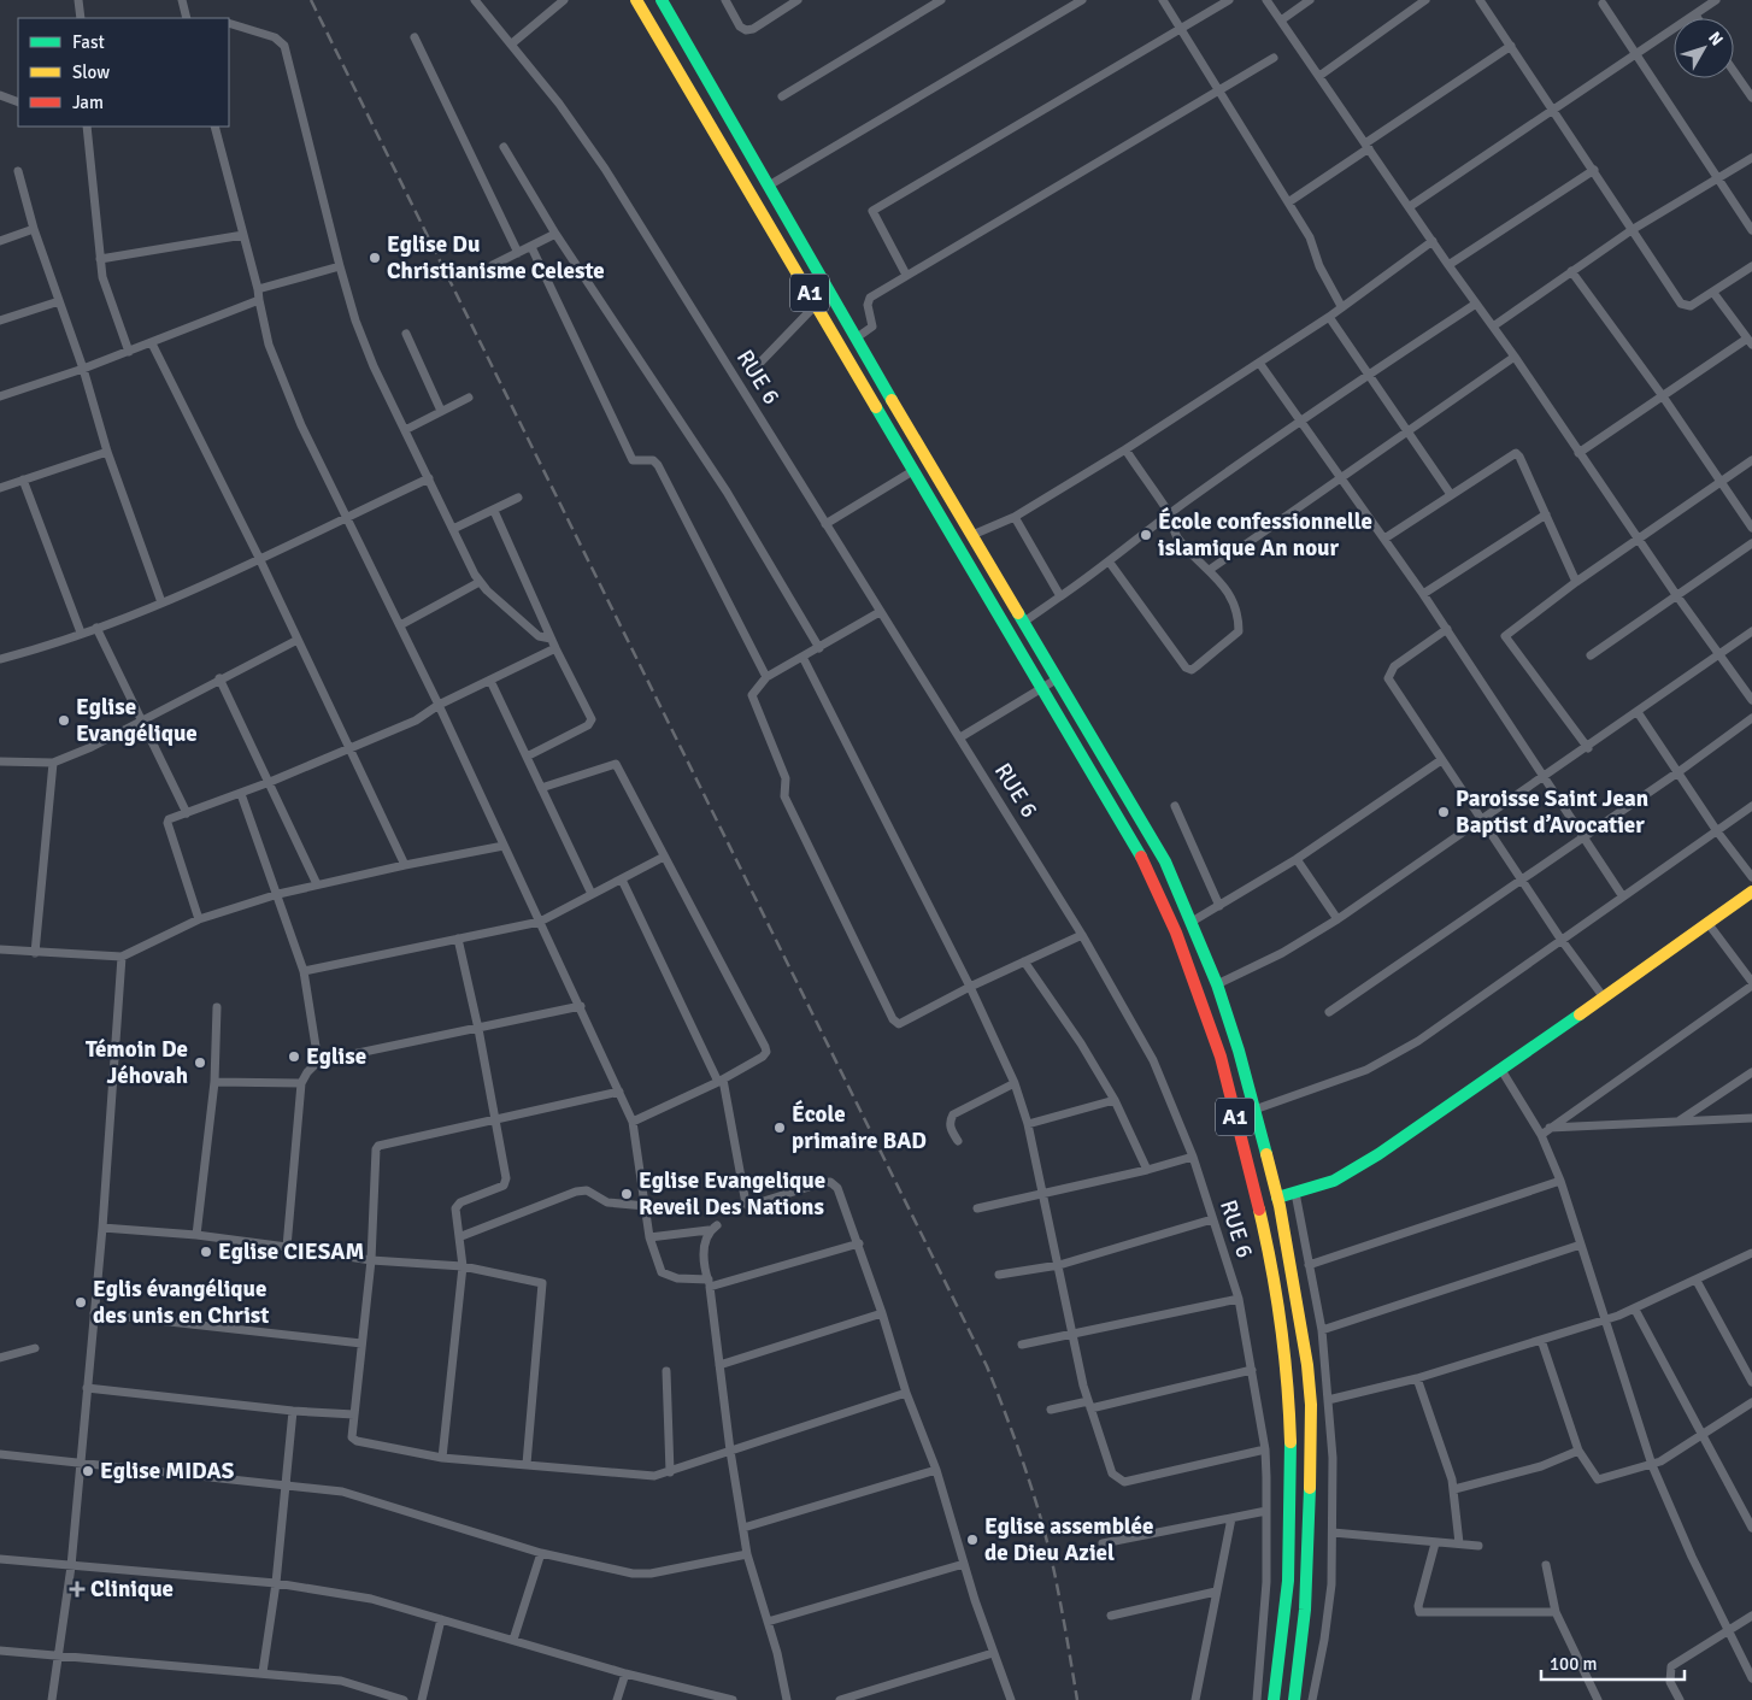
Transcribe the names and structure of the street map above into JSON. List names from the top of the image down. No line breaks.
{"streets":{"main road":["A1"],"street":["RUE 6"]},"places":{"other":["Eglise Du Christianisme Celeste","École confessionnelle islamique An nour","Eglise Evangélique","Paroisse Saint Jean Baptist d’Avocatier","Eglise","Témoin De Jéhovah","École primaire BAD","Eglise Evangelique Reveil Des Nations","Eglise CIESAM","Eglis évangélique des unis en Christ","Eglise MIDAS","Eglise assemblée de Dieu Aziel"],"health":["Clinique"]},"legend":["Fast","Slow","Jam"],"scale_bar":"100 m","north":"top right"}
